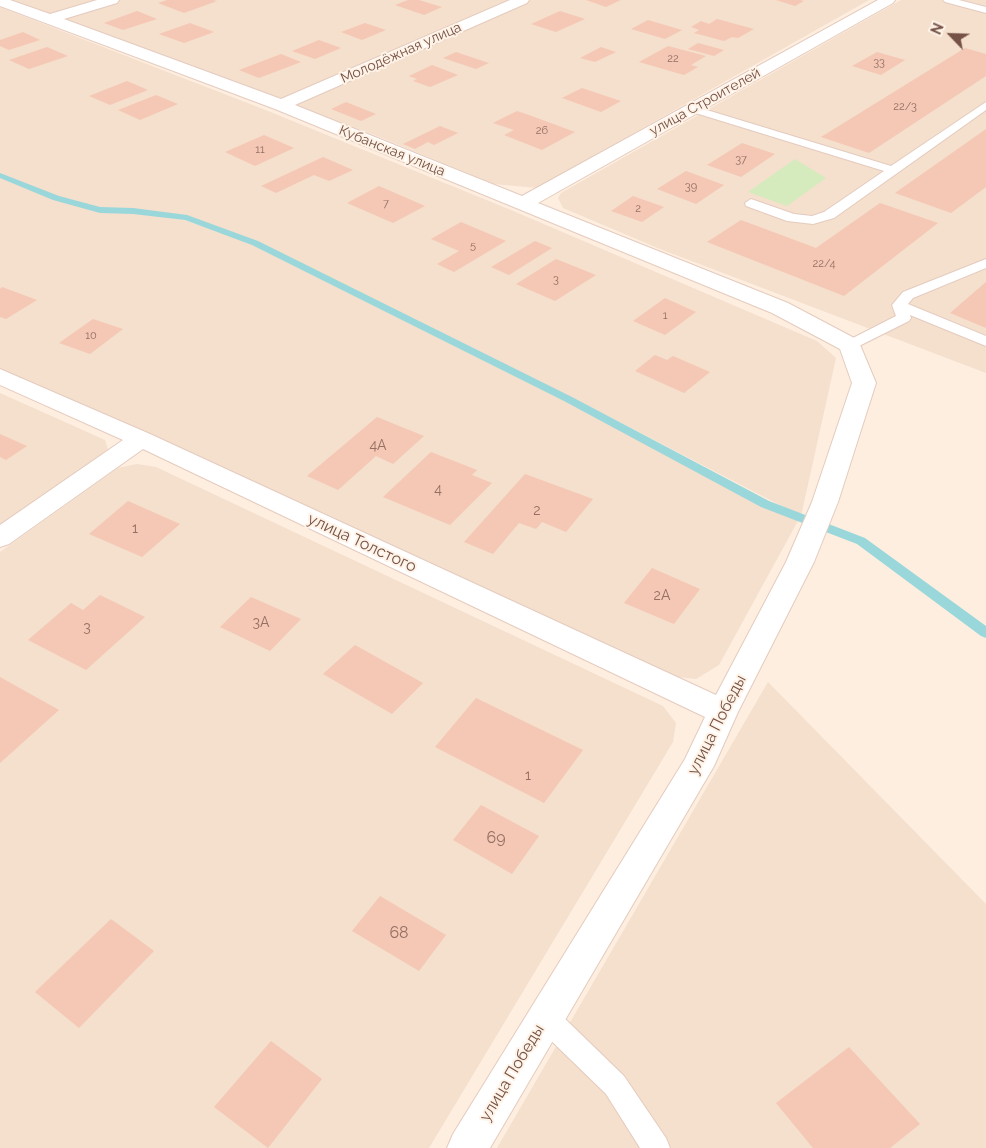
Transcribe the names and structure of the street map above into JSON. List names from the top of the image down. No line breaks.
{"streets":{"street":["Молодёжная улица","улица Строителей","Кубанская улица","улица Толстого","улица Победы"]},"crossings":[["Молодёжная улица","Кубанская улица"],["улица Строителей","Кубанская улица"],["Кубанская улица","улица Победы"],["улица Толстого","улица Победы"]],"house_numbers":["22","33","22/3","26","11","37","39","7","2","5","22/4","3","1","10","4А","4","2","1","2А","3А","3","1","69","68"],"north":"top left"}
